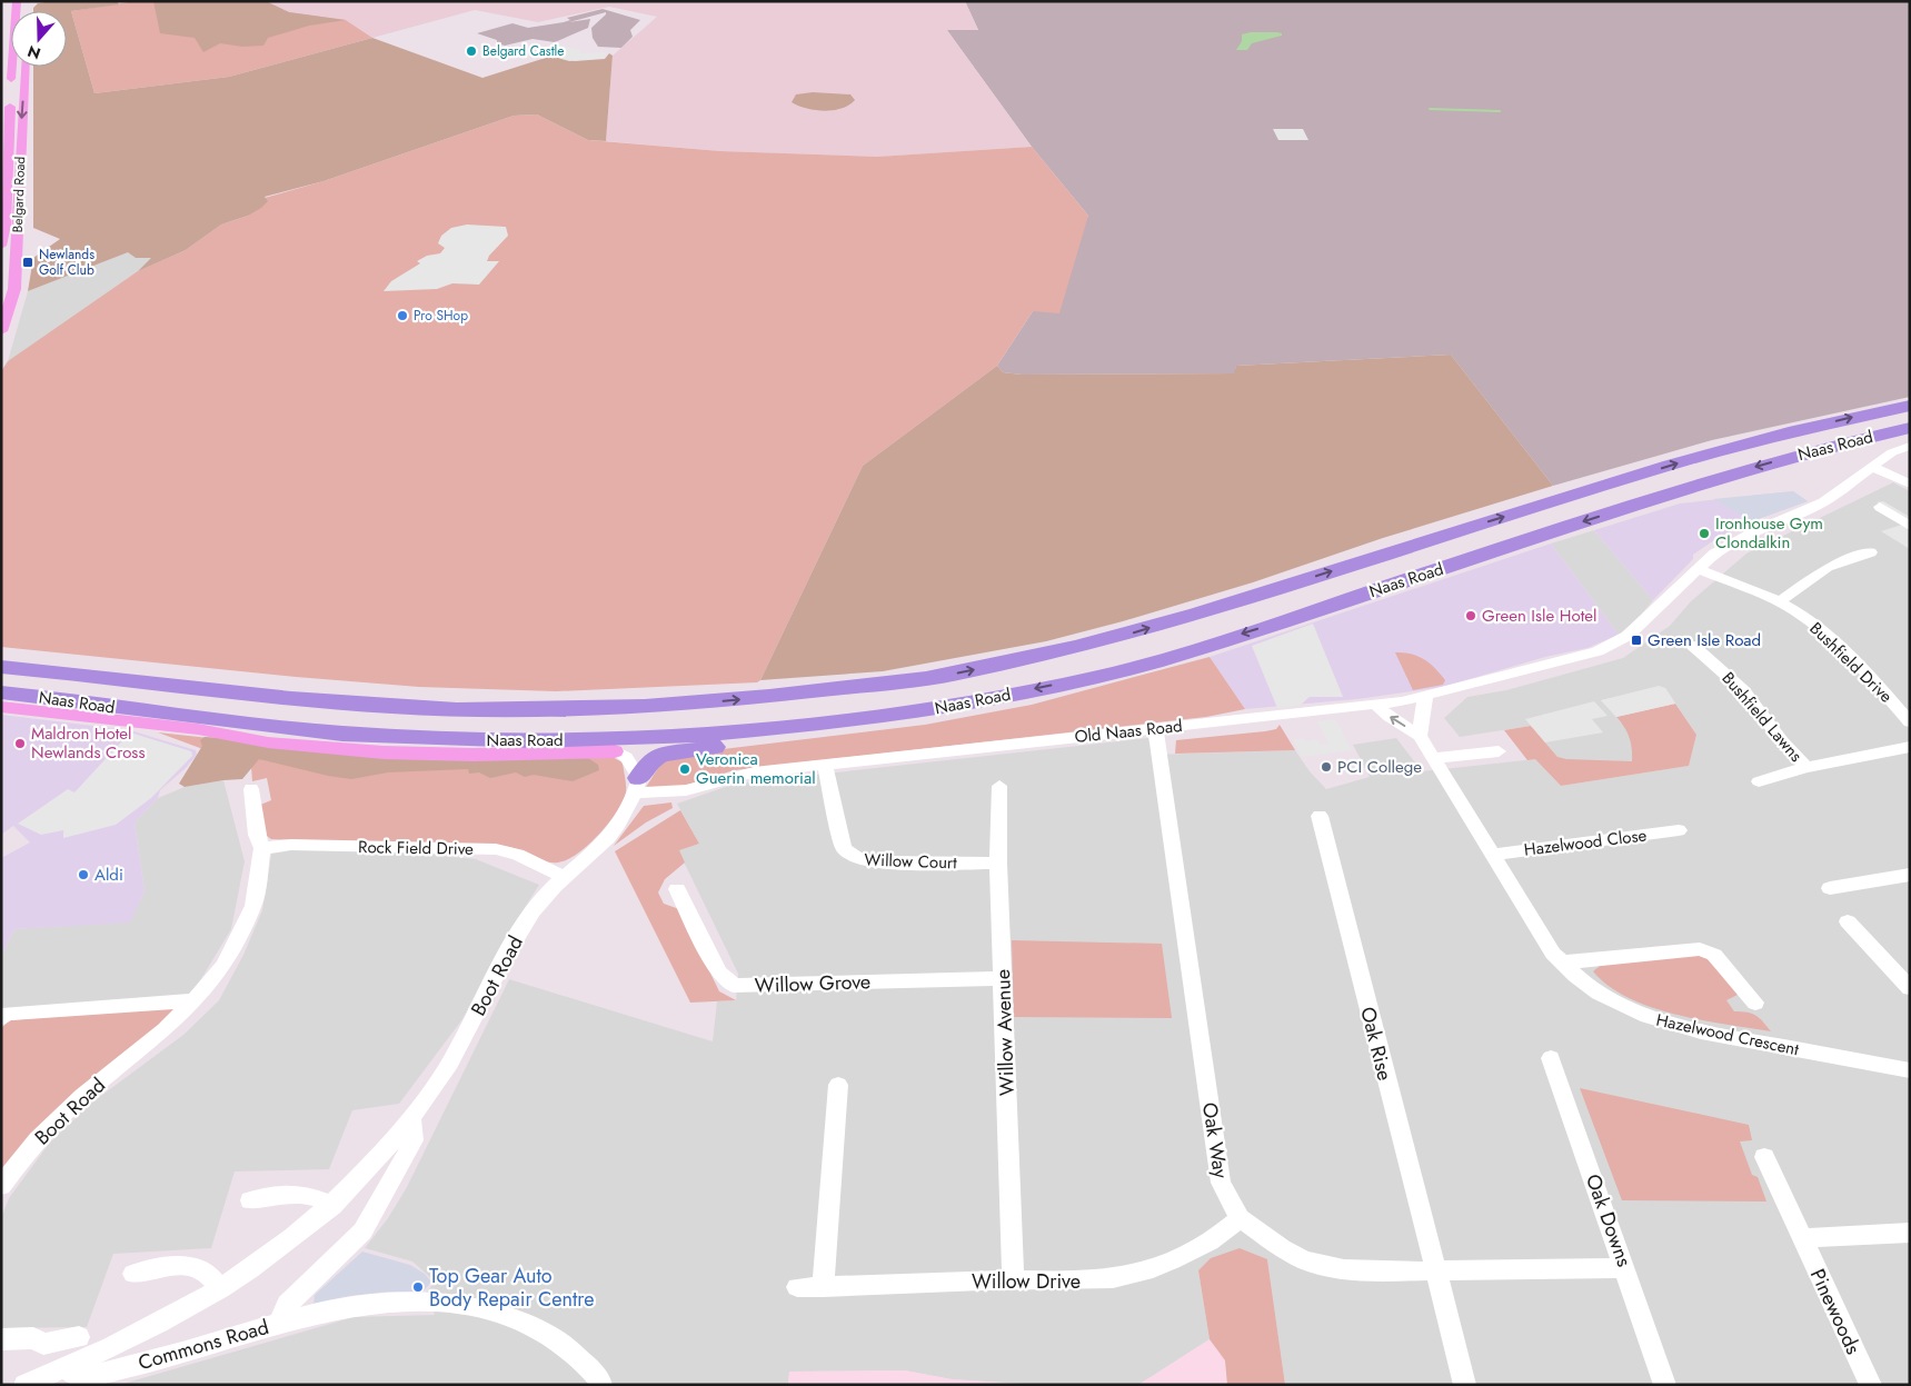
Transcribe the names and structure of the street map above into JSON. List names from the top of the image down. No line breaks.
{"streets":{"highway":["Naas Road"],"main road":["Belgard Road"],"street":["Bushfield Drive","Bushfield Lawns","Old Naas Road","Hazelwood Close","Rock Field Drive","Willow Court","Boot Road","Willow Grove","Willow Avenue","Hazelwood Crescent","Oak Rise","Oak Way","Oak Downs","Willow Drive","Pinewoods","Commons Road"]},"crossings":[["Bushfield Drive","Old Naas Road"],["Old Naas Road","Willow Court"],["Old Naas Road","Boot Road"],["Old Naas Road","Oak Way"],["Hazelwood Close","Hazelwood Crescent"],["Rock Field Drive","Boot Road"],["Willow Court","Willow Avenue"],["Boot Road","Commons Road"],["Willow Grove","Willow Avenue"],["Willow Avenue","Willow Drive"],["Oak Rise","Oak Way"],["Oak Way","Oak Downs"],["Oak Way","Willow Drive"]],"places":{"other":["Belgard Castle","Pro SHop","Ironhouse Gym Clondalkin","Green Isle Hotel","Maldron Hotel Newlands Cross","PCI College","Veronica Guerin memorial","Aldi","Top Gear Auto Body Repair Centre"],"transit":["Newlands Golf Club","Green Isle Road"]},"north":"bottom"}
